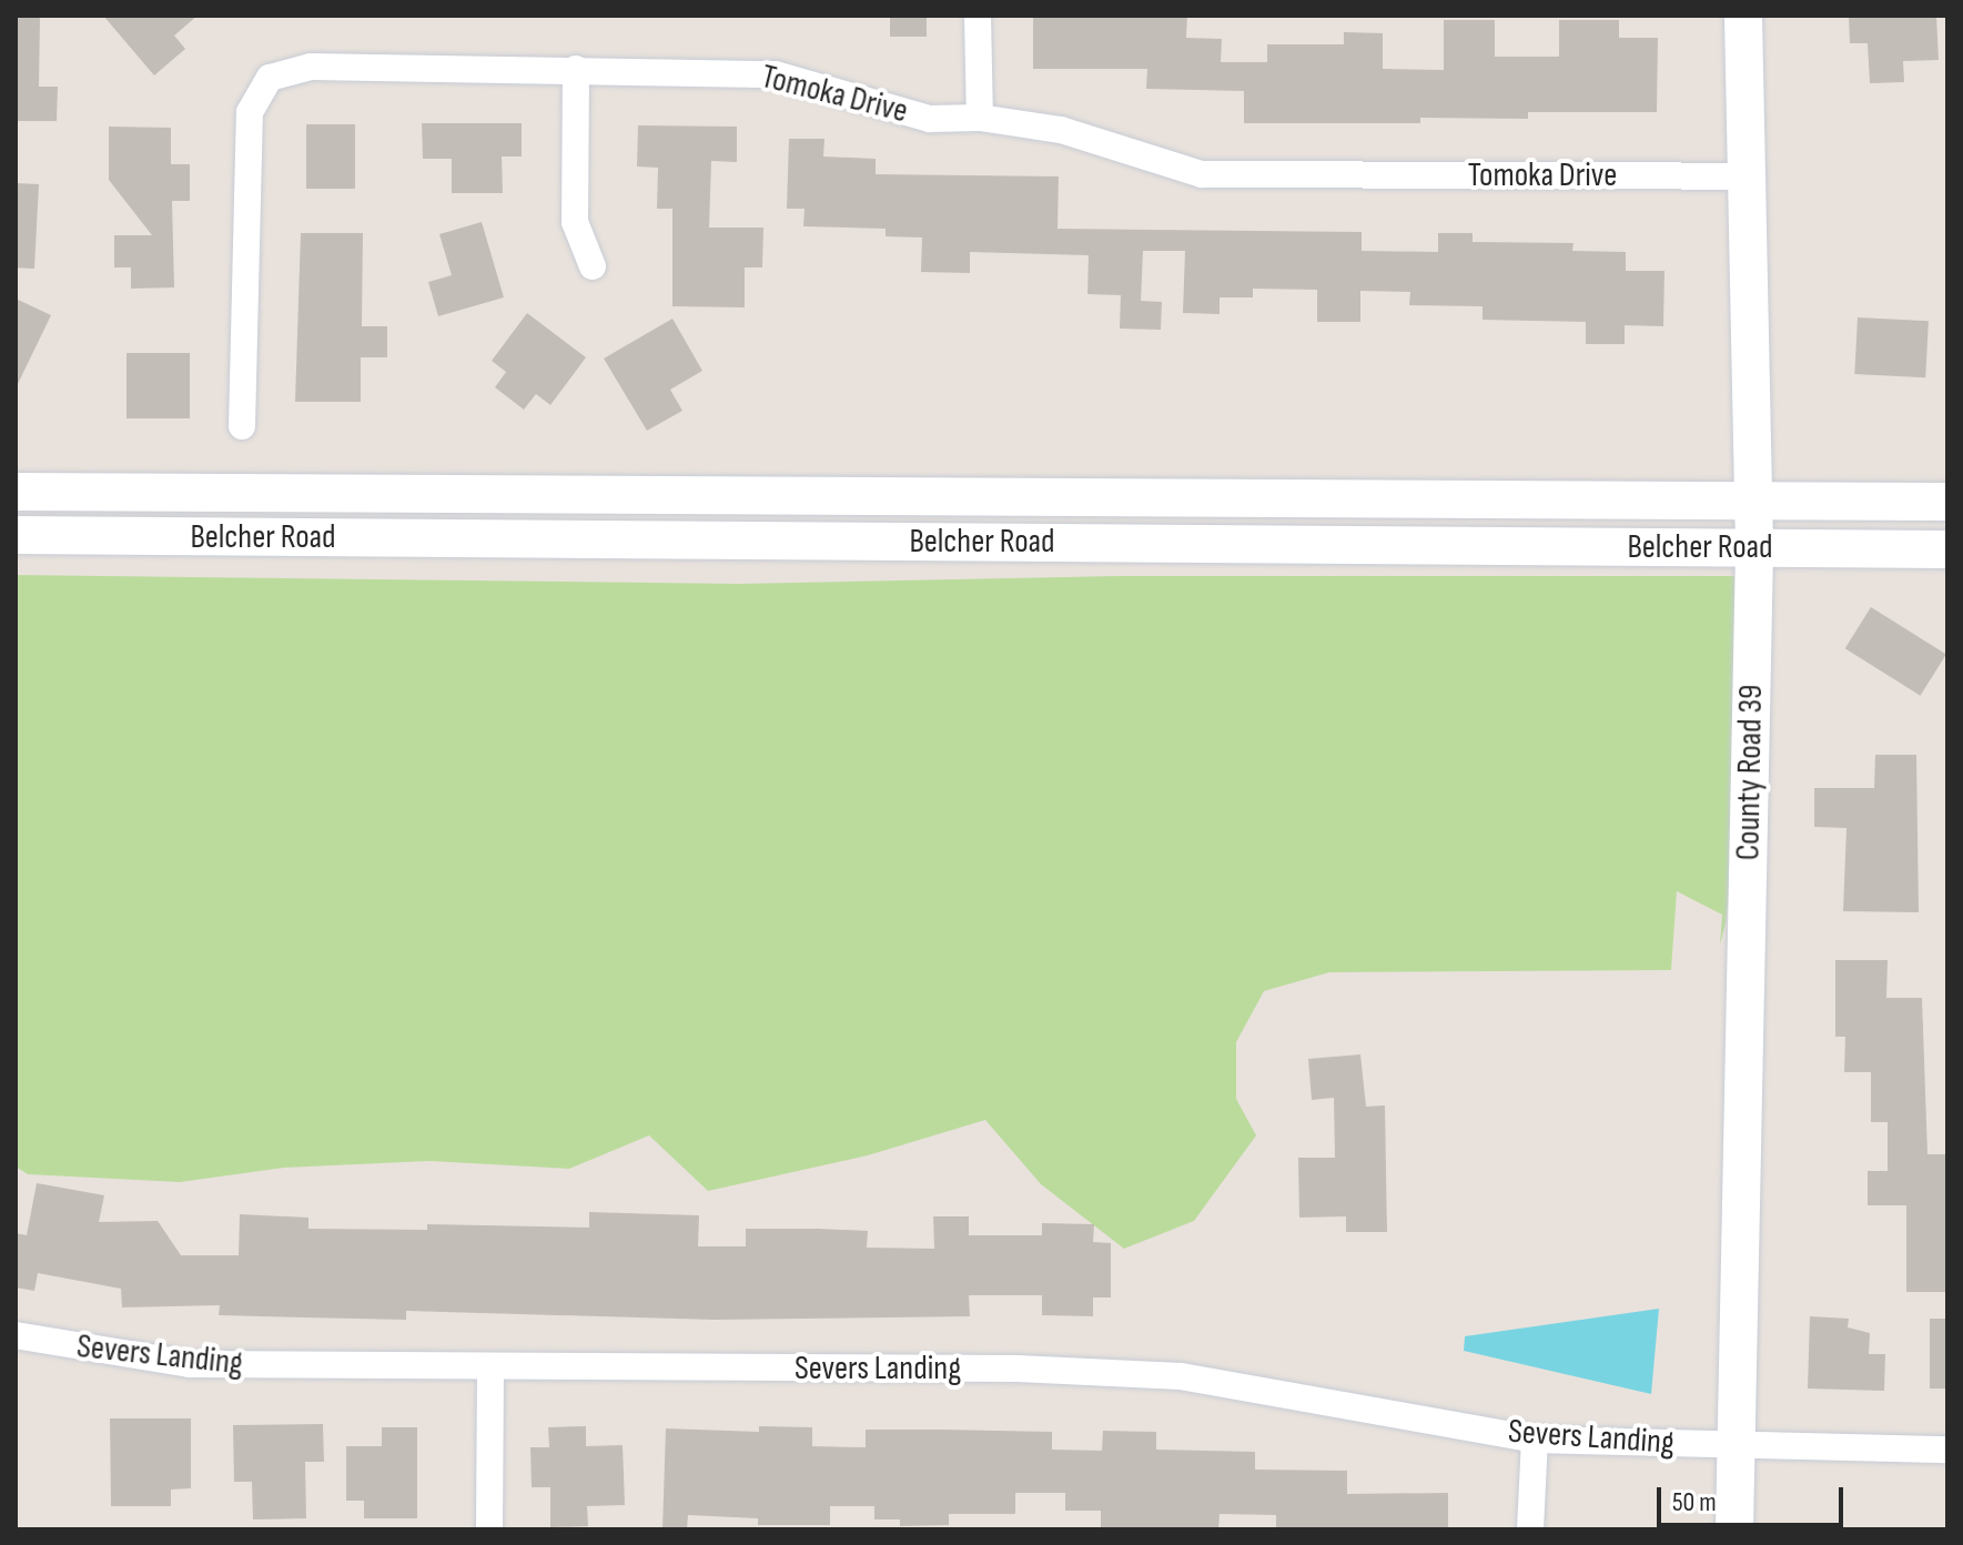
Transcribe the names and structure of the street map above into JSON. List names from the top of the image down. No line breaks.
{"streets":{"main road":["Belcher Road","County Road 39"],"street":["Tomoka Drive","Severs Landing"]},"crossings":[["Tomoka Drive","County Road 39"],["Belcher Road","County Road 39"],["County Road 39","Severs Landing"]],"scale_bar":"50 m"}
